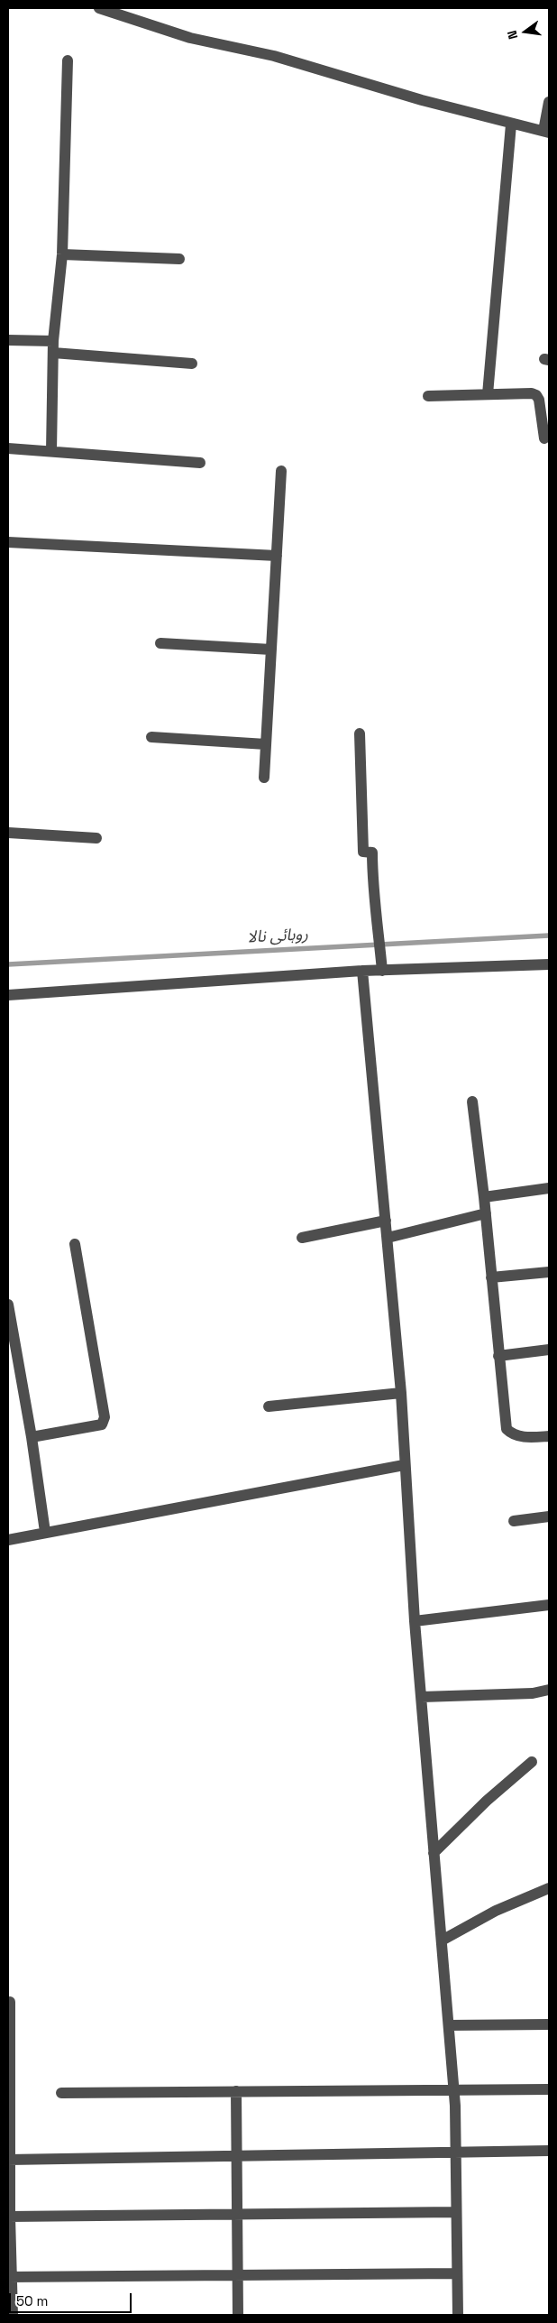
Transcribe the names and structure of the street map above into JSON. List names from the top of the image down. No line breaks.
{"water":["روہائی نالا"],"scale_bar":"50 m","north":"left"}
